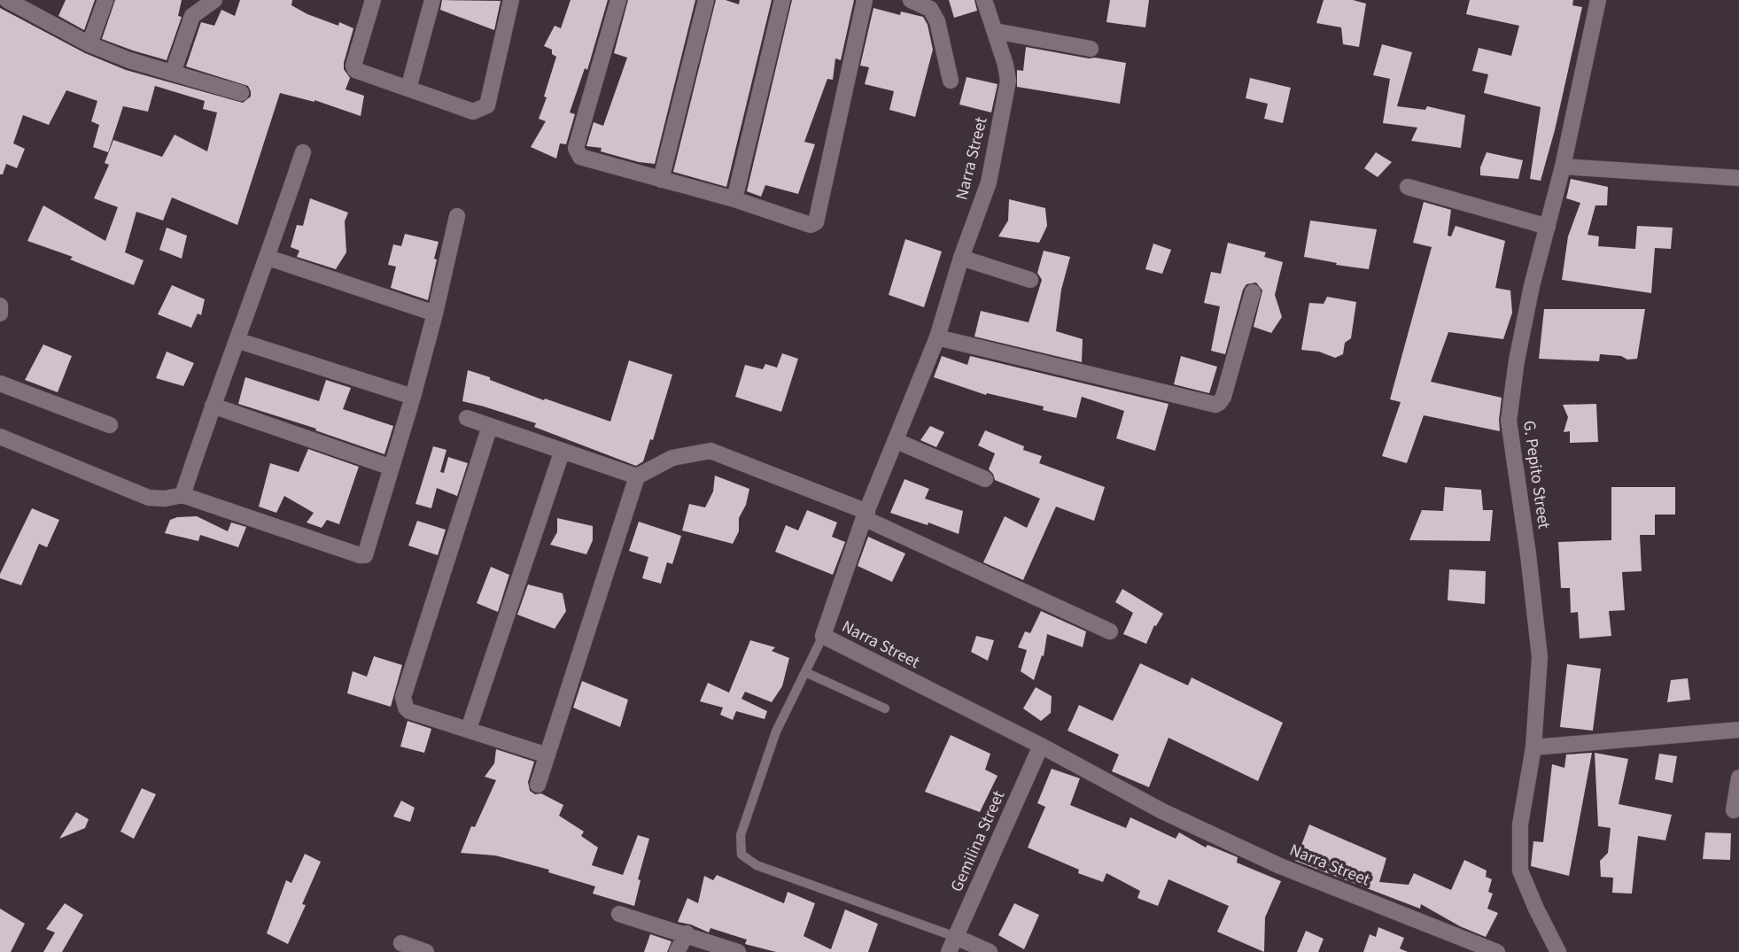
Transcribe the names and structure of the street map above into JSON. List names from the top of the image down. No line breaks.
{"streets":{"street":["Narra Street","G. Pepito Street","Gemilina Street"]},"crossings":[["Narra Street","Gemilina Street"]]}
